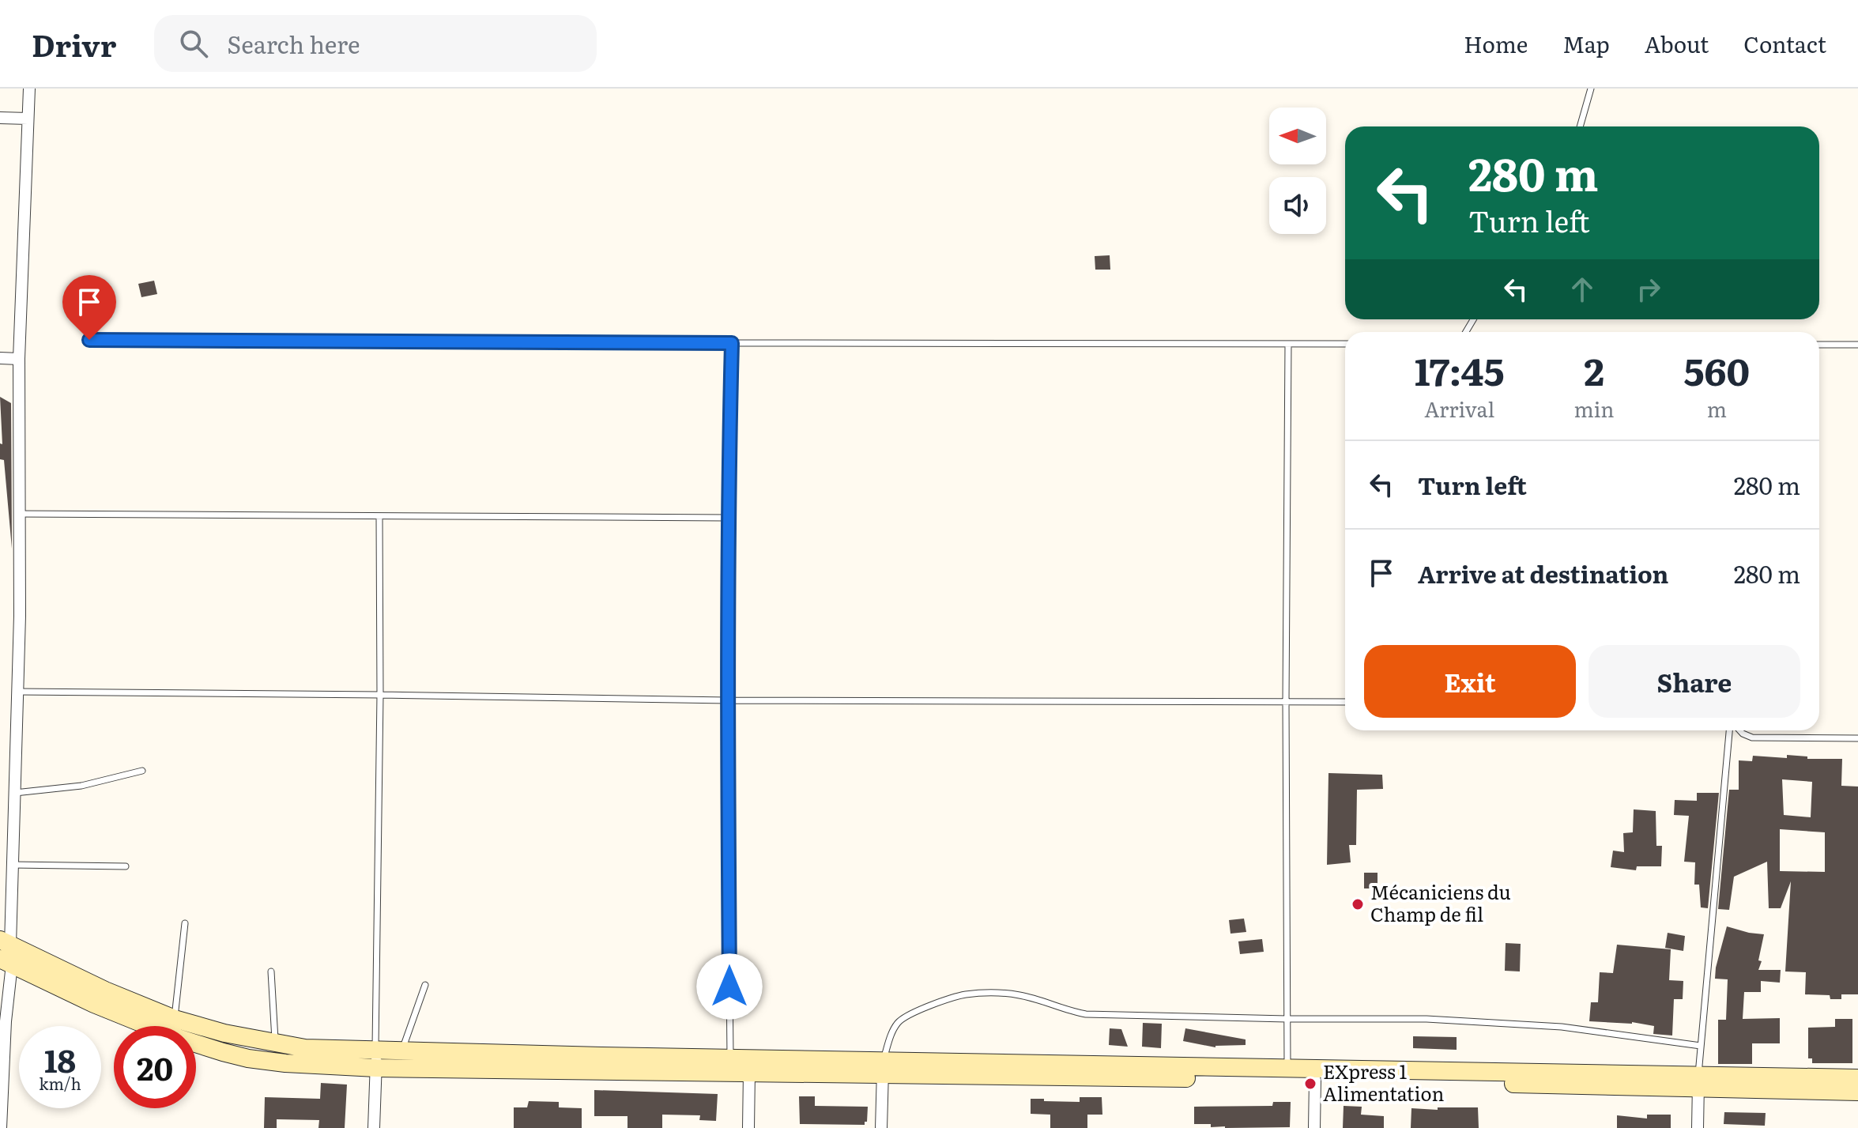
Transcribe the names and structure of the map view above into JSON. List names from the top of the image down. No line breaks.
{"places":["Mécaniciens du Champ de fil","EXpress 1 Alimentation"],"north":"left","page":{"header":"Drivr","search":"Search here","nav":["Home","Map","About","Contact"],"turn":["280 m","Turn left"],"eta":["17:45","Arrival","2","min","560","m"],"list":[{"name":"Turn left","value":"280 m"},{"name":"Arrive at destination","value":"280 m"}],"buttons":["Exit","Share"],"speed":"18 km/h","limit":"20"}}
